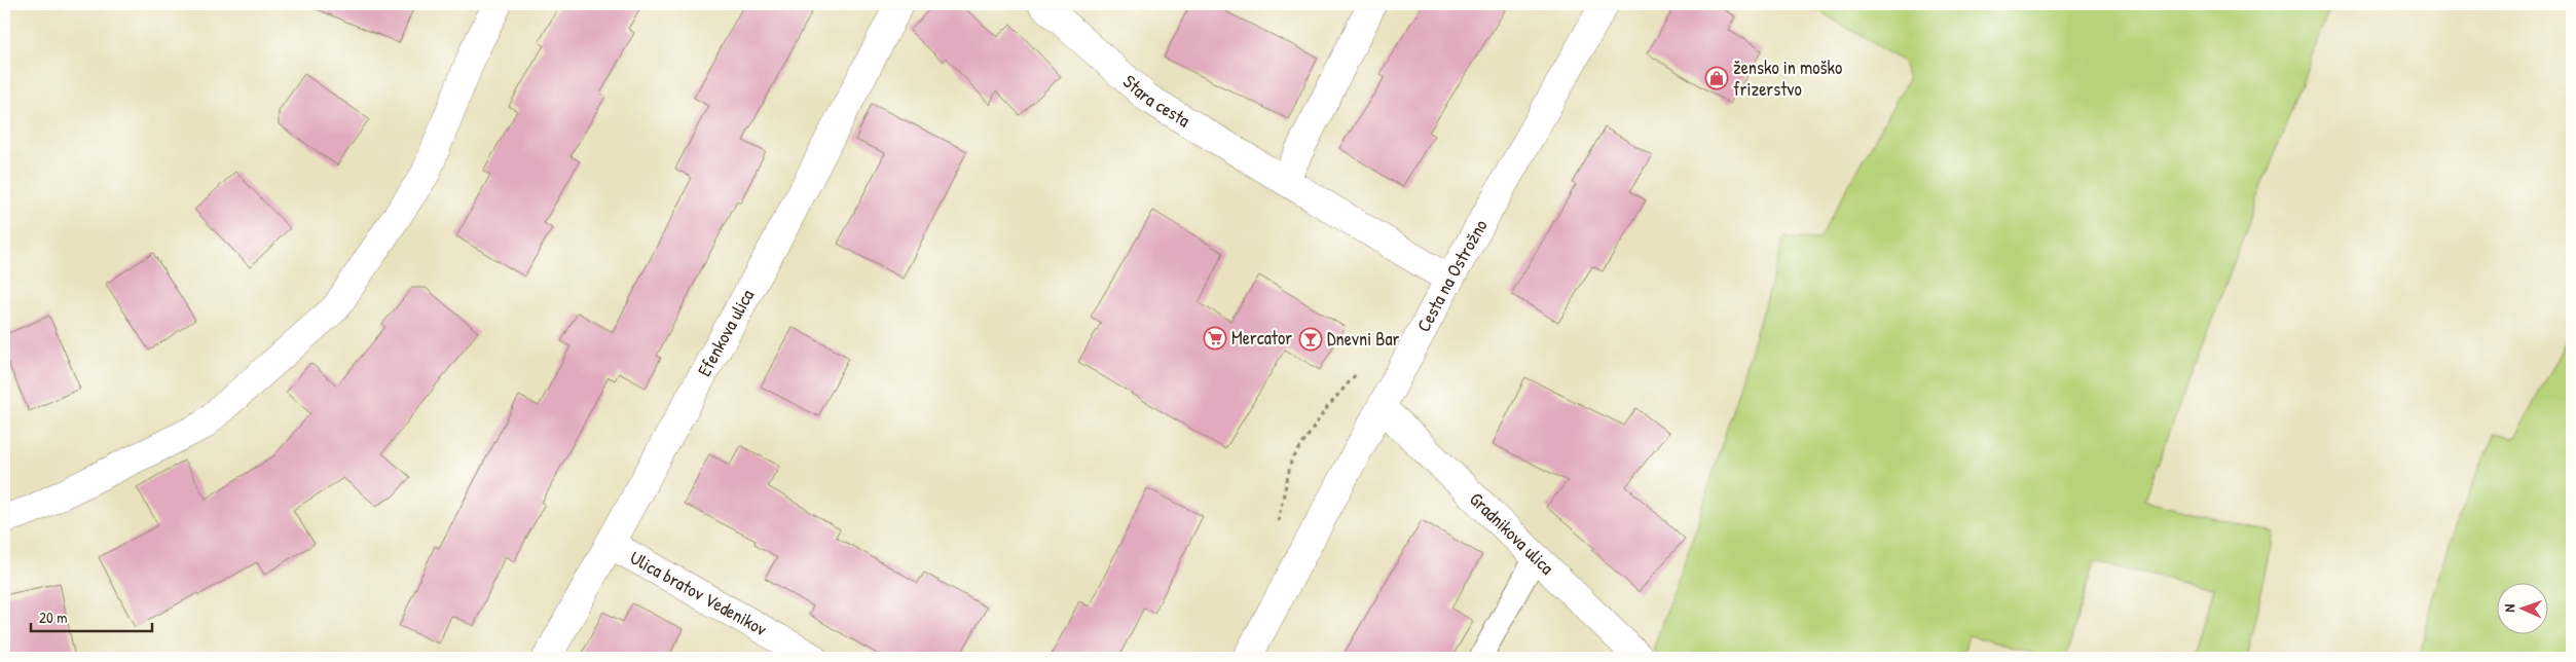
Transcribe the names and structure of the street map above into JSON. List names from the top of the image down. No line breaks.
{"streets":{"street":["Stara cesta","Cesta na Ostrožno","Efenkova ulica","Gradnikova ulica","Ulica bratov Vedenikov"]},"crossings":[["Stara cesta","Cesta na Ostrožno"],["Cesta na Ostrožno","Gradnikova ulica"],["Efenkova ulica","Ulica bratov Vedenikov"]],"places":{"shop":["žensko in moško frizerstvo"],"supermarket":["Mercator"],"bar":["Dnevni Bar"]},"scale_bar":"20 m","north":"left"}
